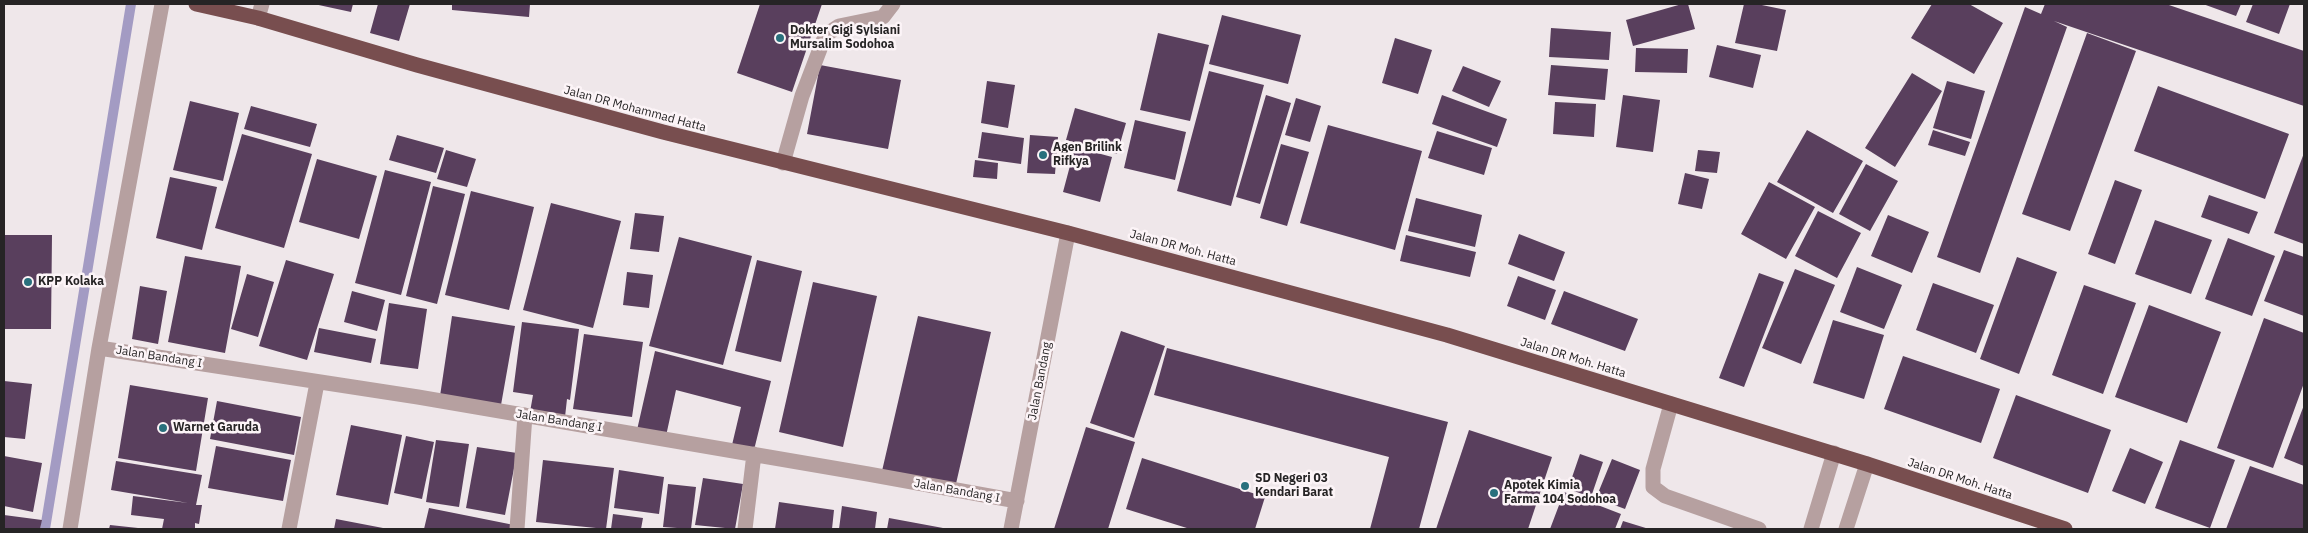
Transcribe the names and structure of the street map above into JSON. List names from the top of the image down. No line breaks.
{"streets":{"highway":["Jalan DR Mohammad Hatta","Jalan DR Moh. Hatta"],"street":["Jalan Bandang I","Jalan Bandang"]},"crossings":[["Jalan DR Mohammad Hatta","Jalan DR Moh. Hatta"],["Jalan DR Mohammad Hatta","Jalan Bandang"],["Jalan DR Moh. Hatta","Jalan Bandang"],["Jalan Bandang I","Jalan Bandang"]],"places":["Dokter Gigi Sylsiani Mursalim Sodohoa","Agen Brilink Rifkya","KPP Kolaka","Warnet Garuda","SD Negeri 03 Kendari Barat","Apotek Kimia Farma 104 Sodohoa"]}
